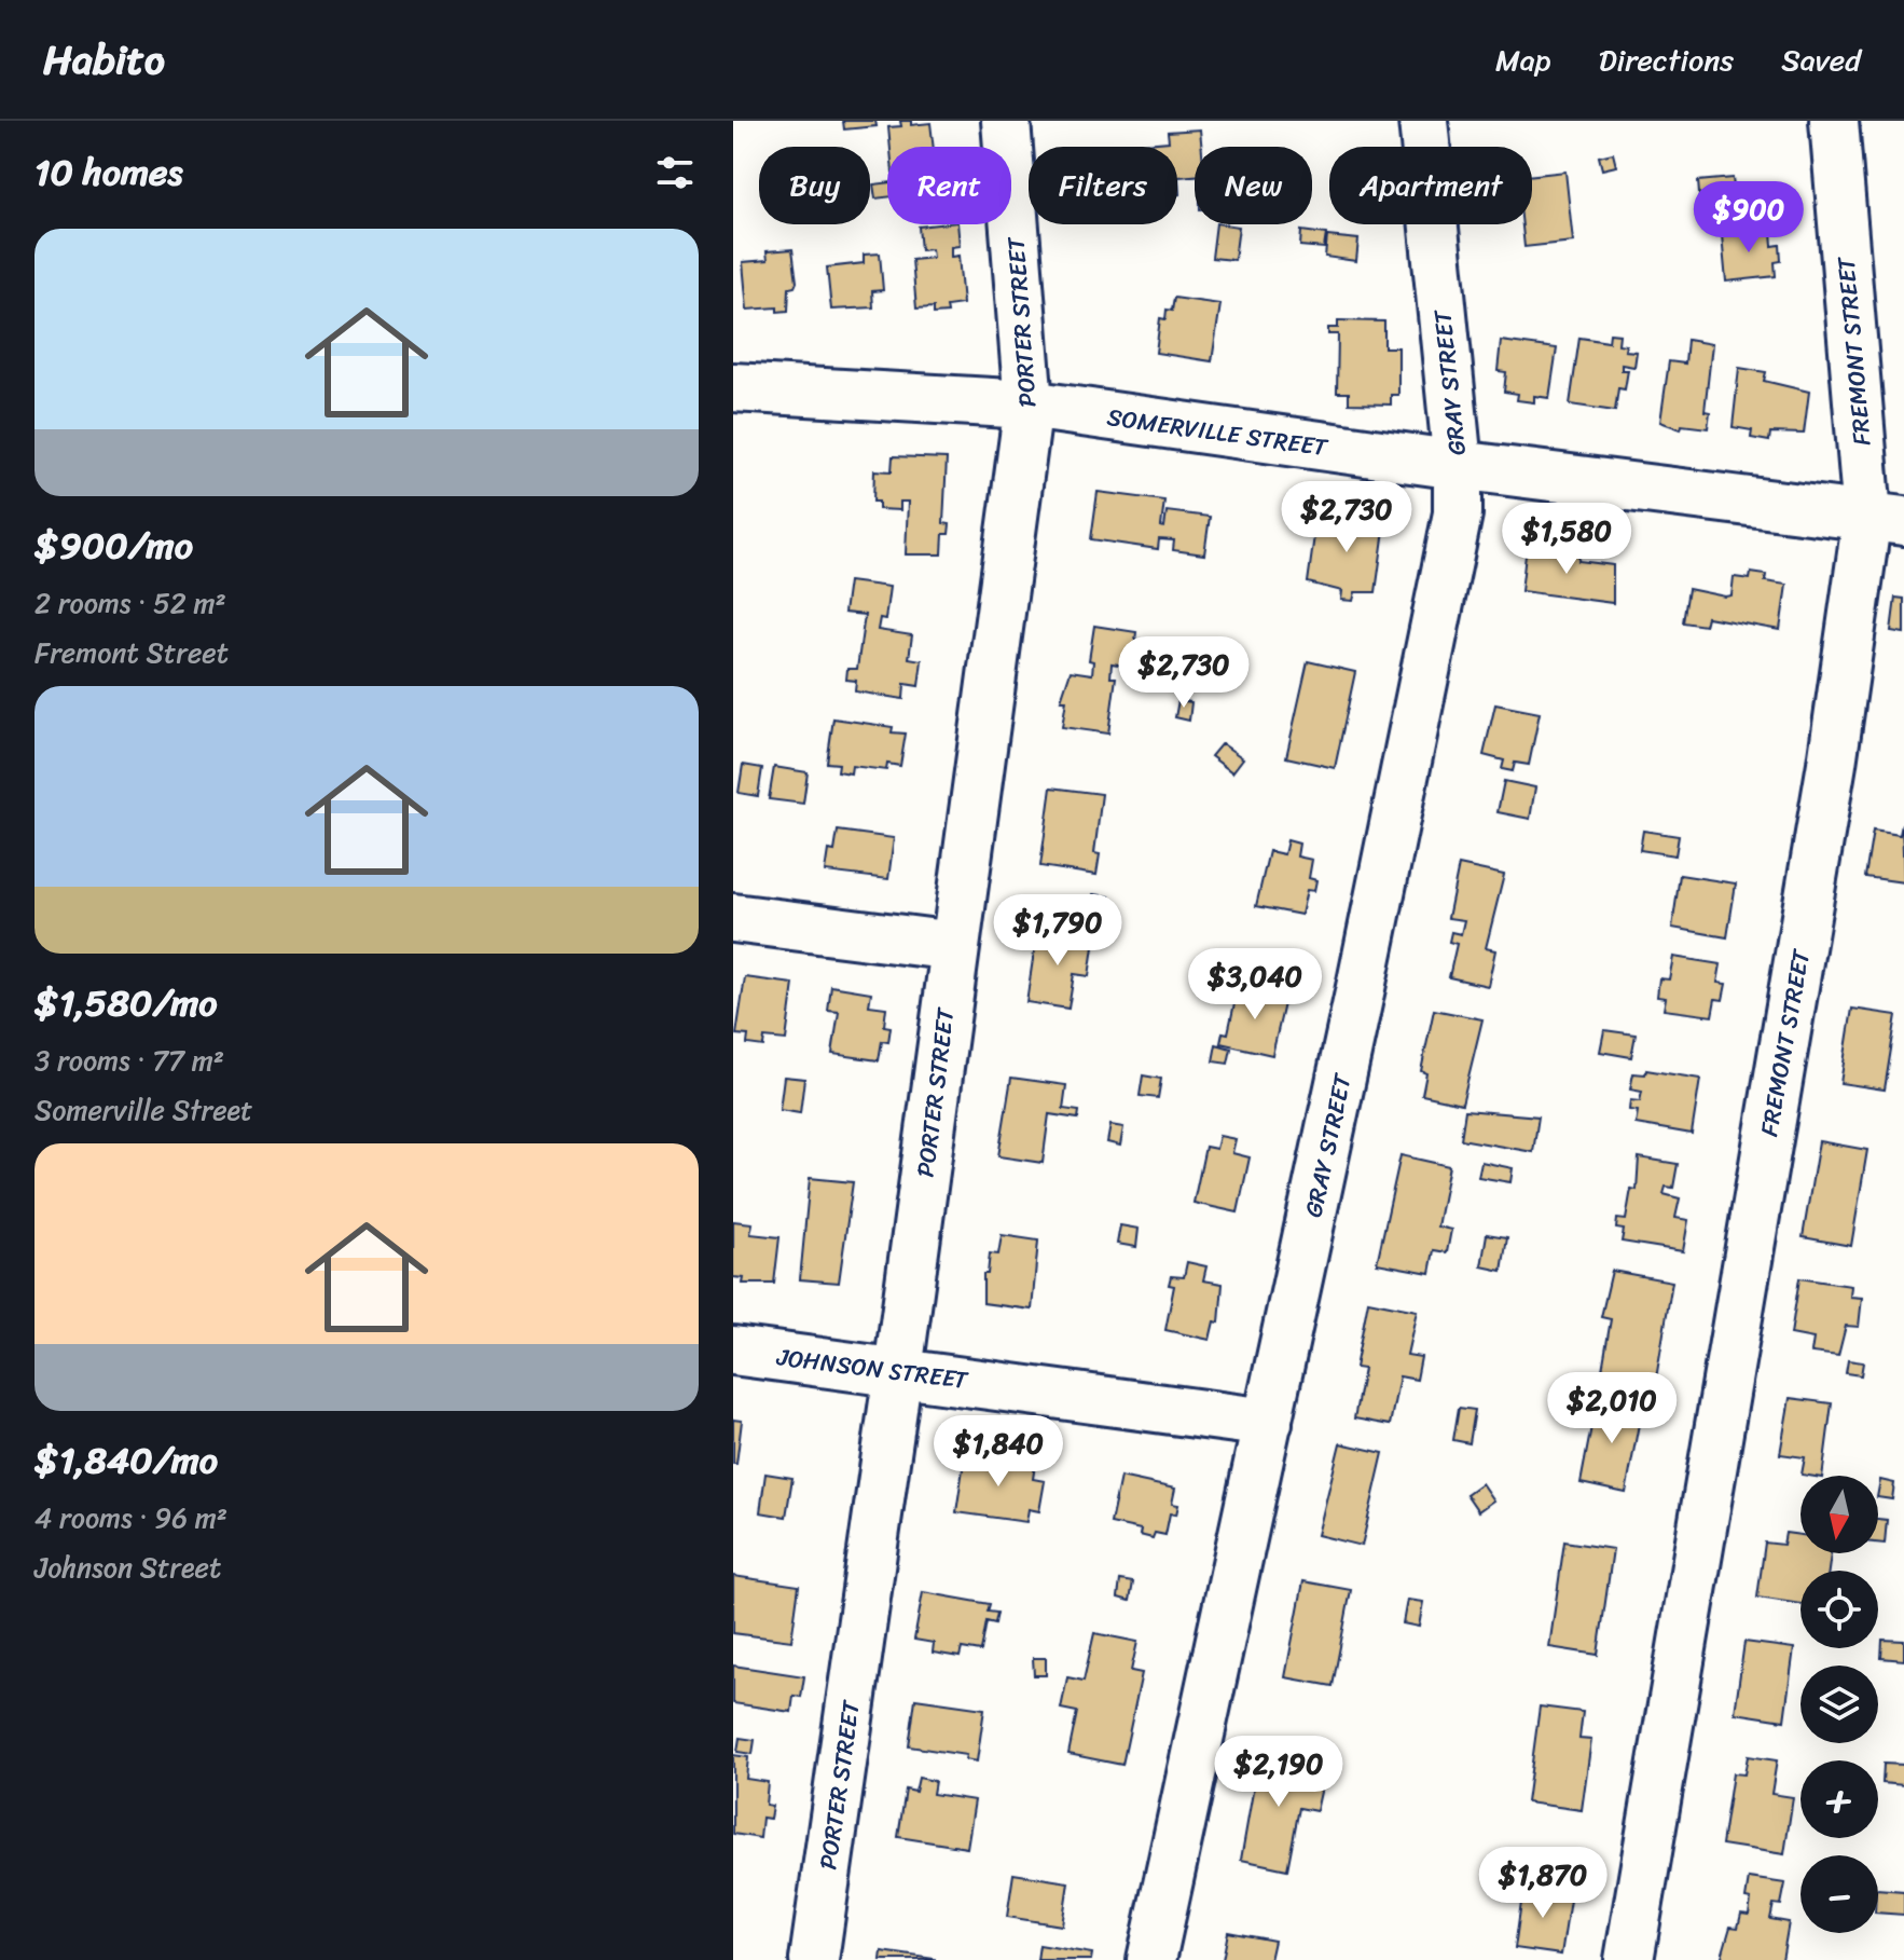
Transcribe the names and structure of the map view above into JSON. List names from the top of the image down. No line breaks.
{"streets":{"street":["PORTER STREET","FREMONT STREET","GRAY STREET","SOMERVILLE STREET","JOHNSON STREET"]},"crossings":[["PORTER STREET","SOMERVILLE STREET"],["PORTER STREET","JOHNSON STREET"],["FREMONT STREET","SOMERVILLE STREET"],["GRAY STREET","SOMERVILLE STREET"],["GRAY STREET","JOHNSON STREET"]],"north":"bottom","page":{"header":"Habito","nav":["Map","Directions","Saved"],"heading":"10 homes","chip":["Buy","Rent","Filters","New","Apartment"],"price":["$900","$2,730","$1,580","$2,730","$1,790","$3,040","$2,010","$1,840","$2,190","$1,870"],"list":[{"name":"$900/mo","note":"2 rooms · 52 m² · Fremont Street"},{"name":"$1,580/mo","note":"3 rooms · 77 m² · Somerville Street"},{"name":"$1,840/mo","note":"4 rooms · 96 m² · Johnson Street"}],"map_buttons":["+","−"]}}
